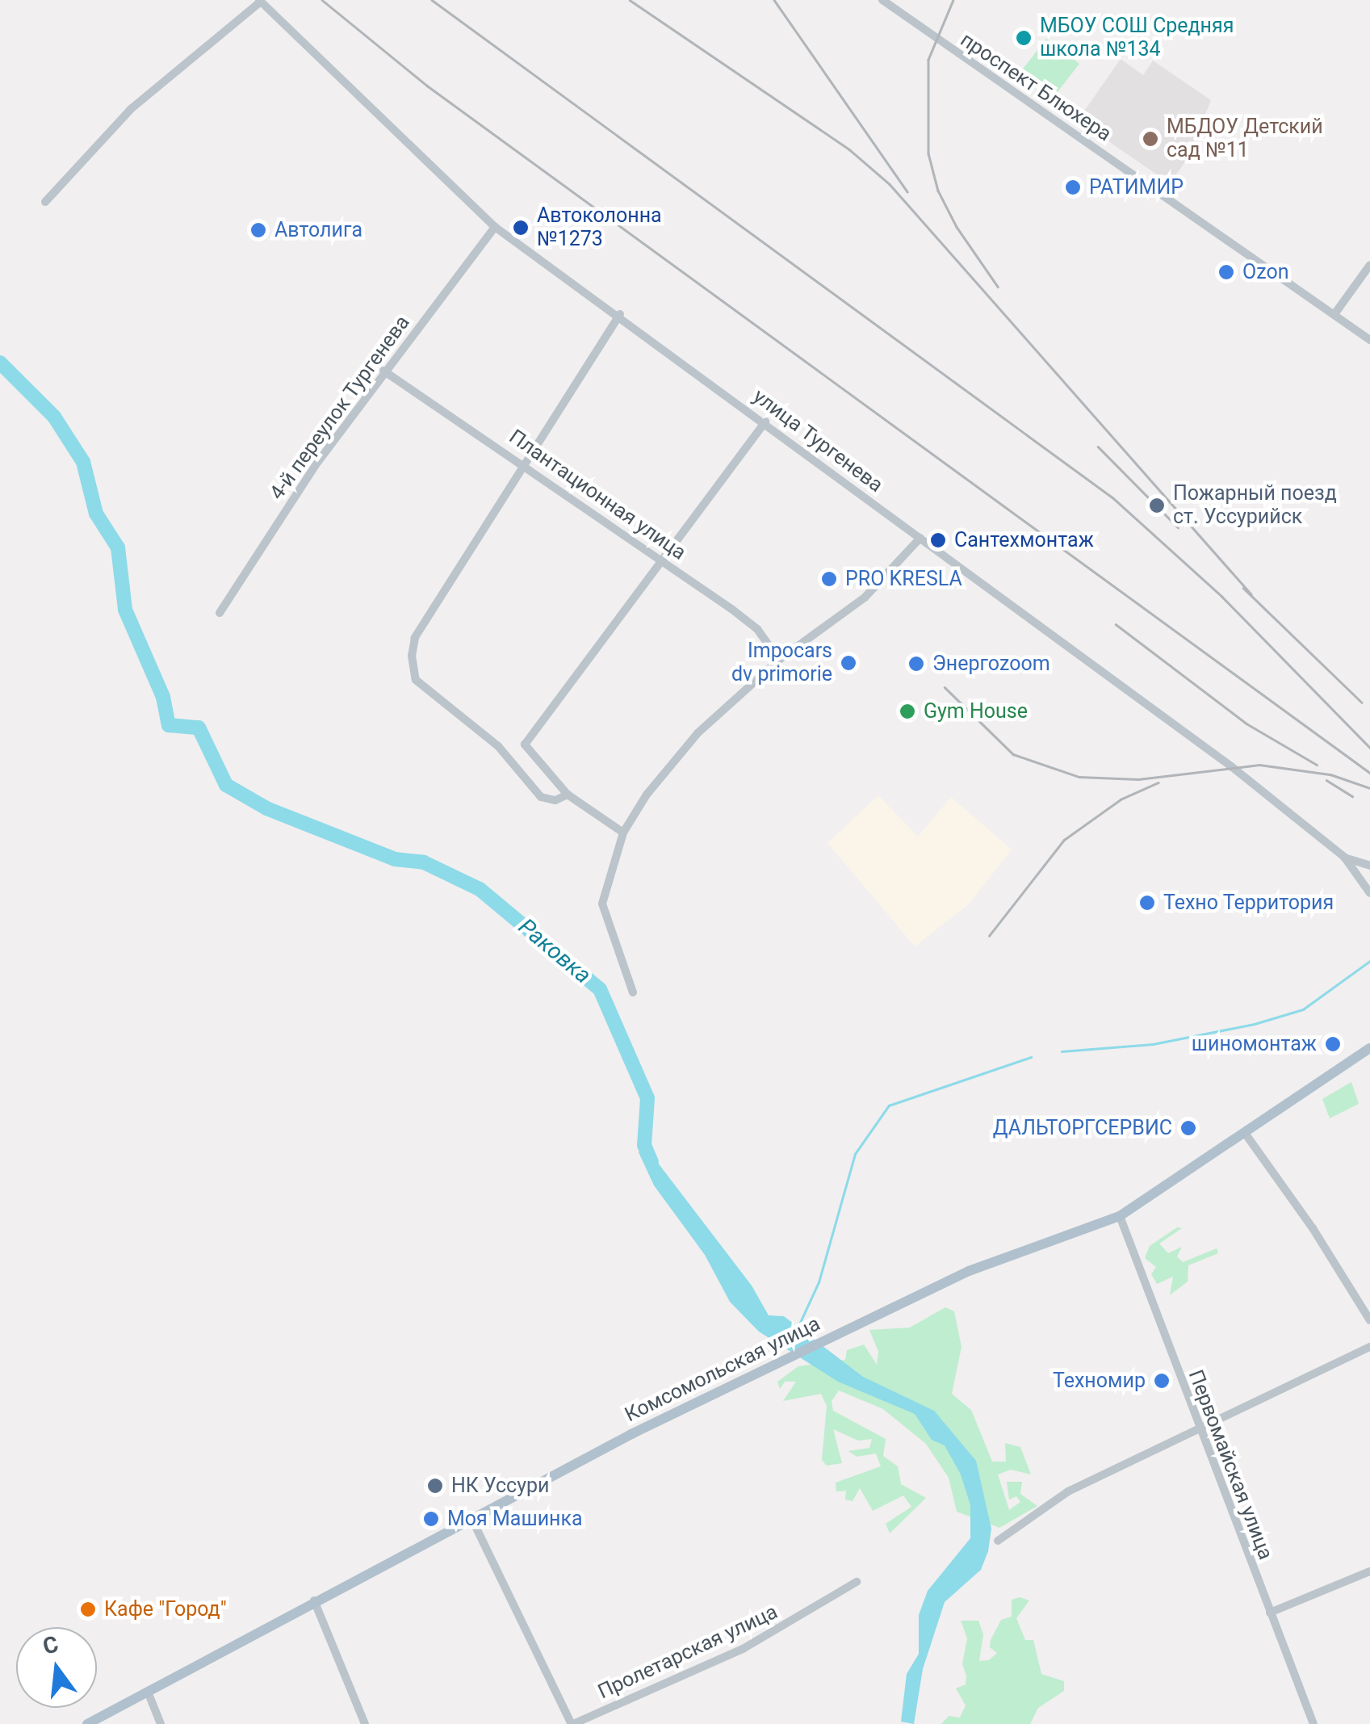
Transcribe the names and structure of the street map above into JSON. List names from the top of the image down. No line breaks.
{"streets":{"main road":["Комсомольская улица"],"street":["проспект Блюхера","4-й переулок Тургенева","улица Тургенева","Плантационная улица","Первомайская улица","Пролетарская улица"]},"crossings":[["4-й переулок Тургенева","улица Тургенева"],["4-й переулок Тургенева","Плантационная улица"],["Комсомольская улица","Первомайская улица"]],"water":["Раковка"],"places":["МБОУ СОШ Средняя школа №134","МБДОУ Детский сад №11","РАТИМИР","Автоколонна №1273","Автолига","Ozon","Пожарный поезд ст. Уссурийск","Сантехмонтаж","PRO KRESLA","Impocars dv primorie","Энергоzoom","Gym House","Техно Территория","шиномонтаж","ДАЛЬТОРГСЕРВИС","Техномир","НК Уссури","Моя Машинка","Кафе \"Город\""],"north":"top"}
